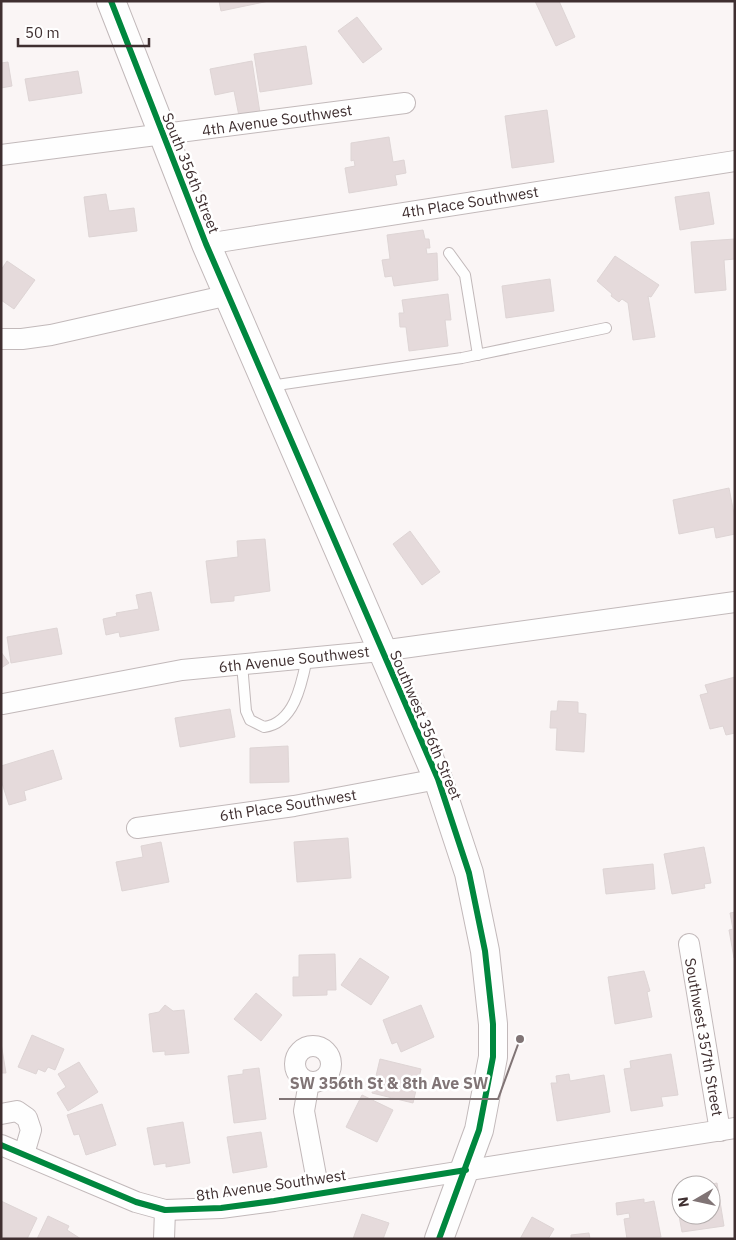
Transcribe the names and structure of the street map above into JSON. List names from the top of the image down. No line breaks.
{"streets":{"main road":["South 356th Street","Southwest 356th Street"],"street":["4th Avenue Southwest","4th Place Southwest","6th Avenue Southwest","6th Place Southwest","Southwest 357th Street","8th Avenue Southwest"]},"crossings":[["4th Avenue Southwest","South 356th Street"],["South 356th Street","4th Place Southwest"],["South 356th Street","Southwest 356th Street"],["6th Avenue Southwest","Southwest 356th Street"],["Southwest 356th Street","6th Place Southwest"],["Southwest 356th Street","8th Avenue Southwest"],["Southwest 357th Street","8th Avenue Southwest"]],"places":["SW 356th St & 8th Ave SW"],"scale_bar":"50 m","north":"left"}
